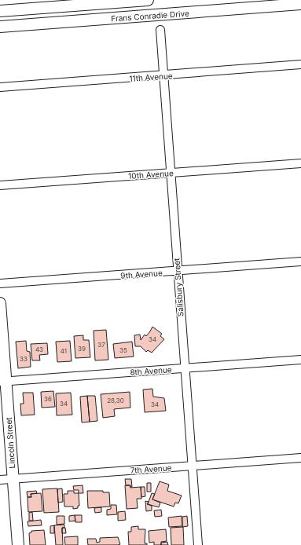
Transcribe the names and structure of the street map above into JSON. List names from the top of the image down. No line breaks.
{"streets":{"main road":["Frans Conradie Drive","Lincoln Street"],"street":["11th Avenue","10th Avenue","9th Avenue","Salisbury Street","8th Avenue","7th Avenue"]},"crossings":[["11th Avenue","Salisbury Street"],["10th Avenue","Salisbury Street"],["9th Avenue","Salisbury Street"],["Salisbury Street","8th Avenue"],["Salisbury Street","7th Avenue"],["8th Avenue","Lincoln Street"],["Lincoln Street","7th Avenue"]],"house_numbers":["34","37","39","43","35","41","33","36","28,30","34","34"]}
